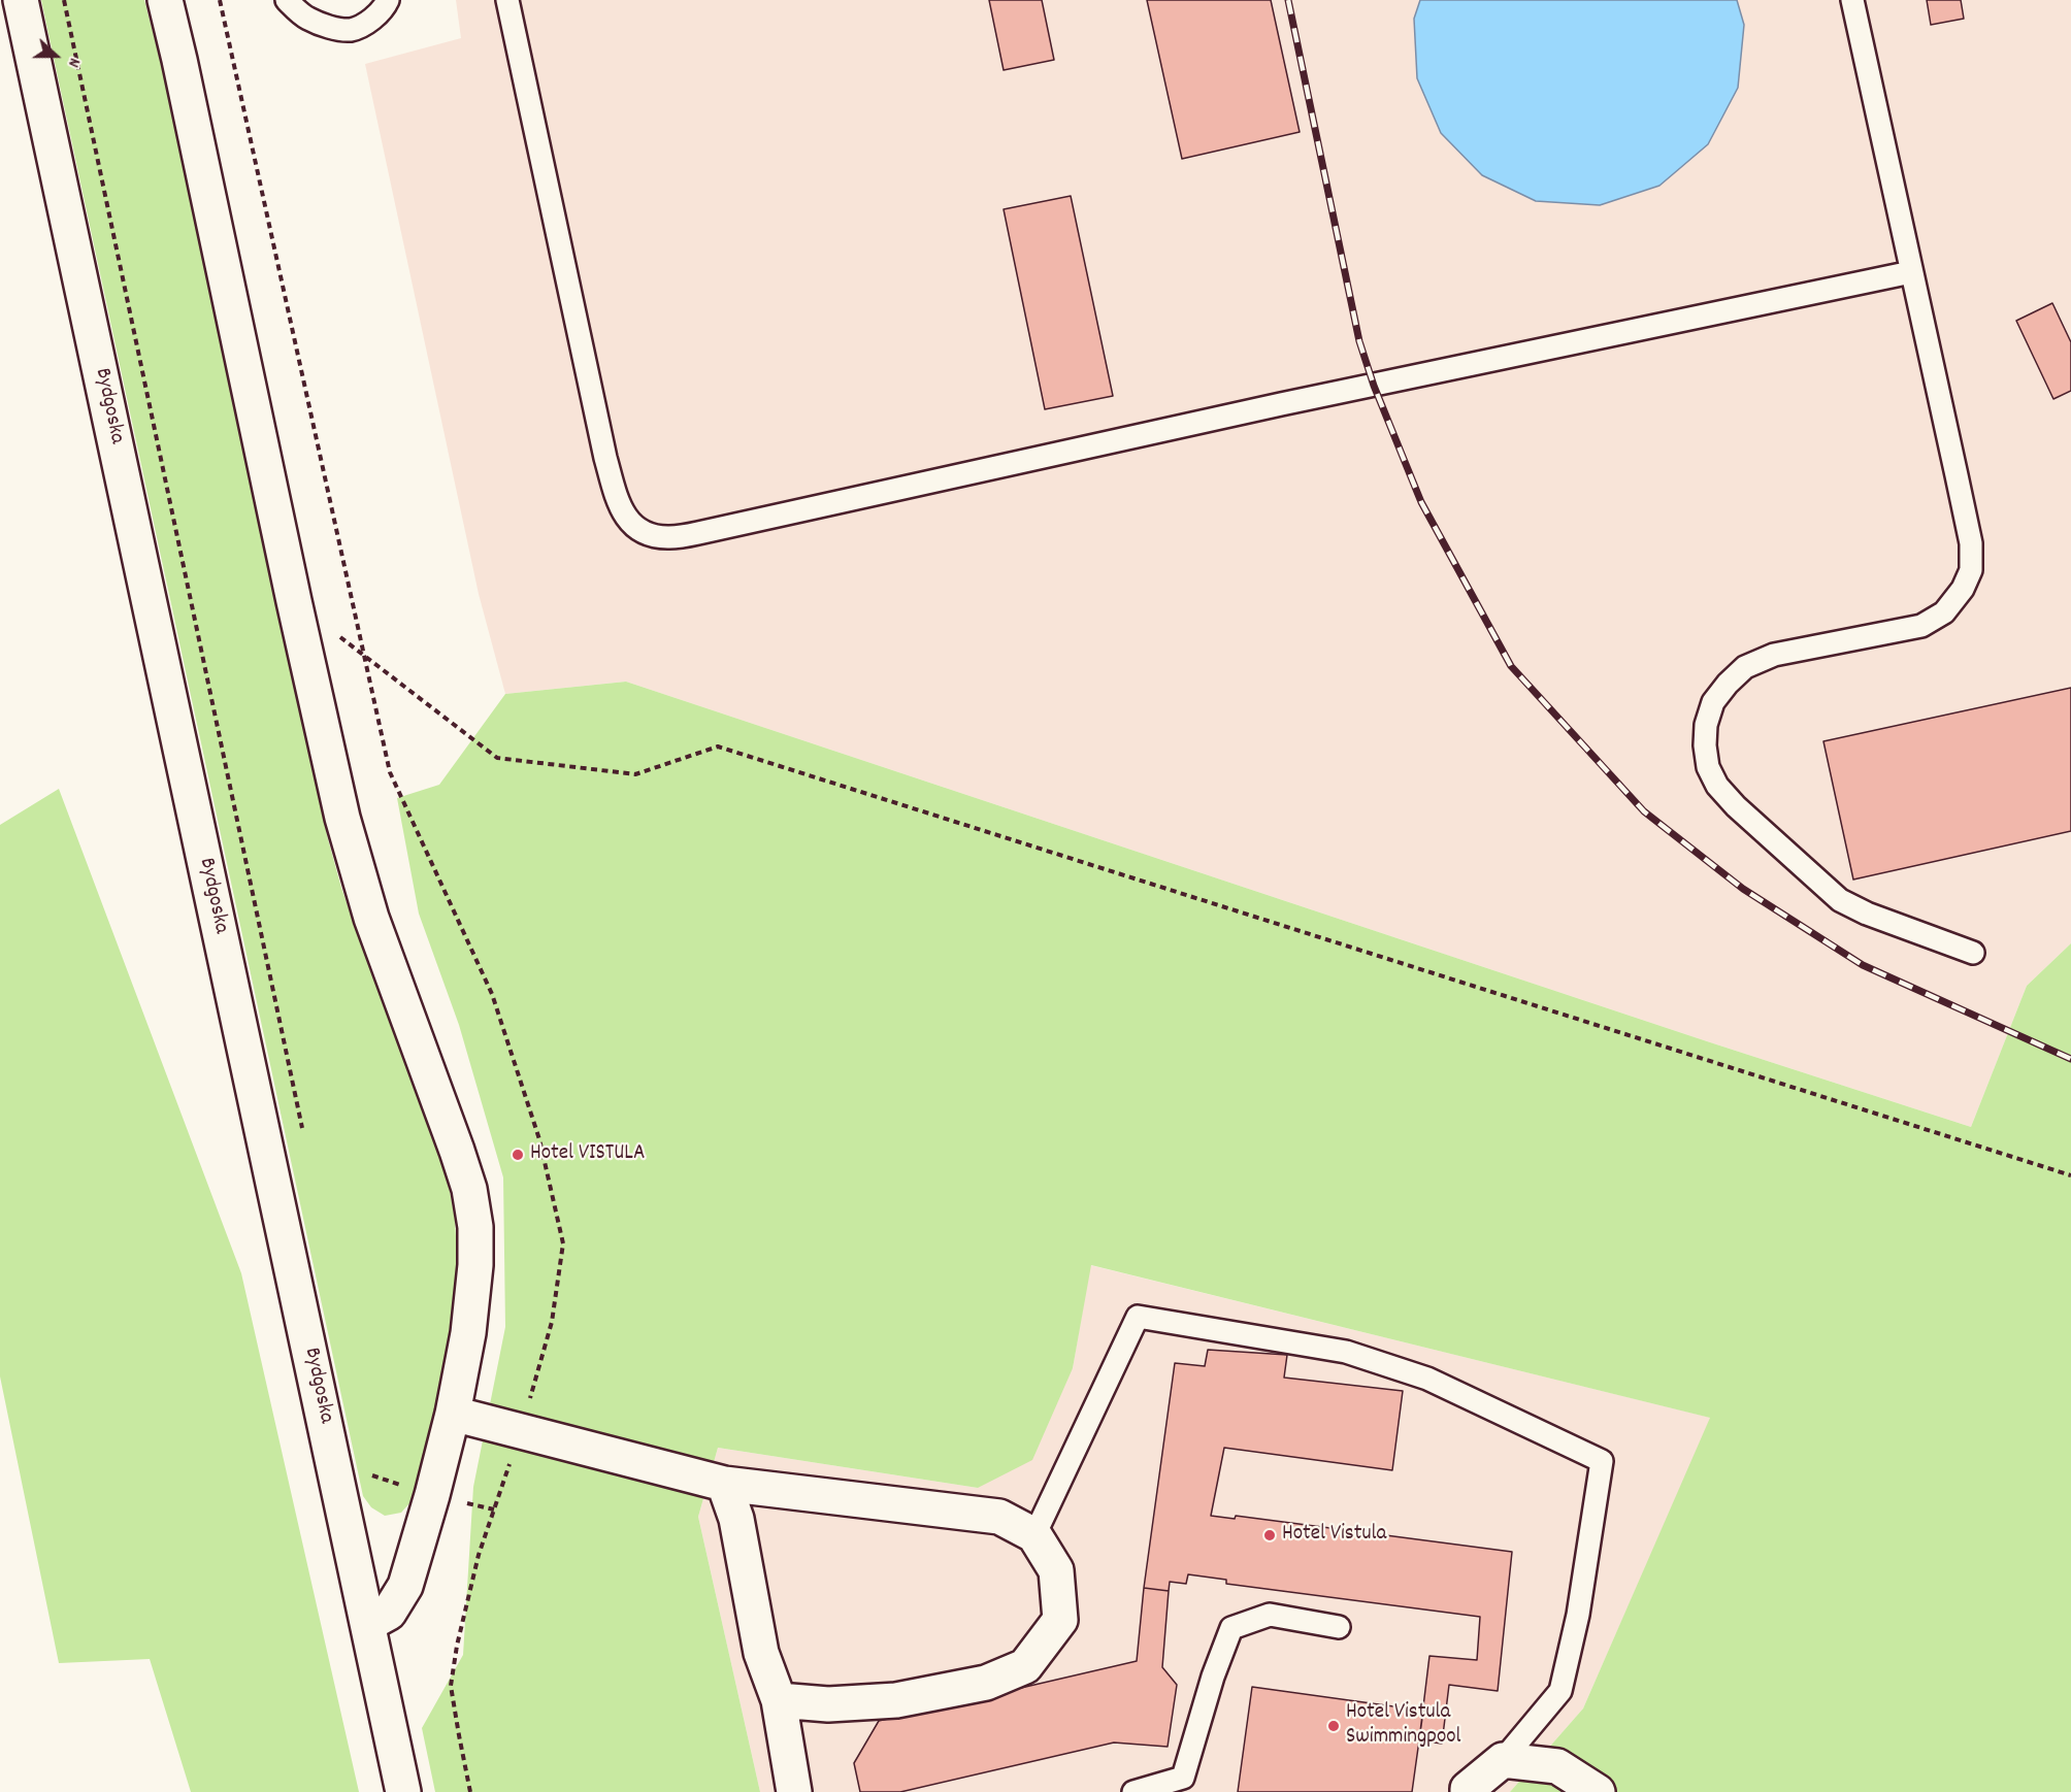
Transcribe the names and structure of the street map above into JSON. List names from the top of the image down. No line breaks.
{"streets":{"street":["Bydgoska"]},"places":["Hotel VISTULA","Hotel Vistula","Hotel Vistula Swimmingpool"],"north":"right"}
